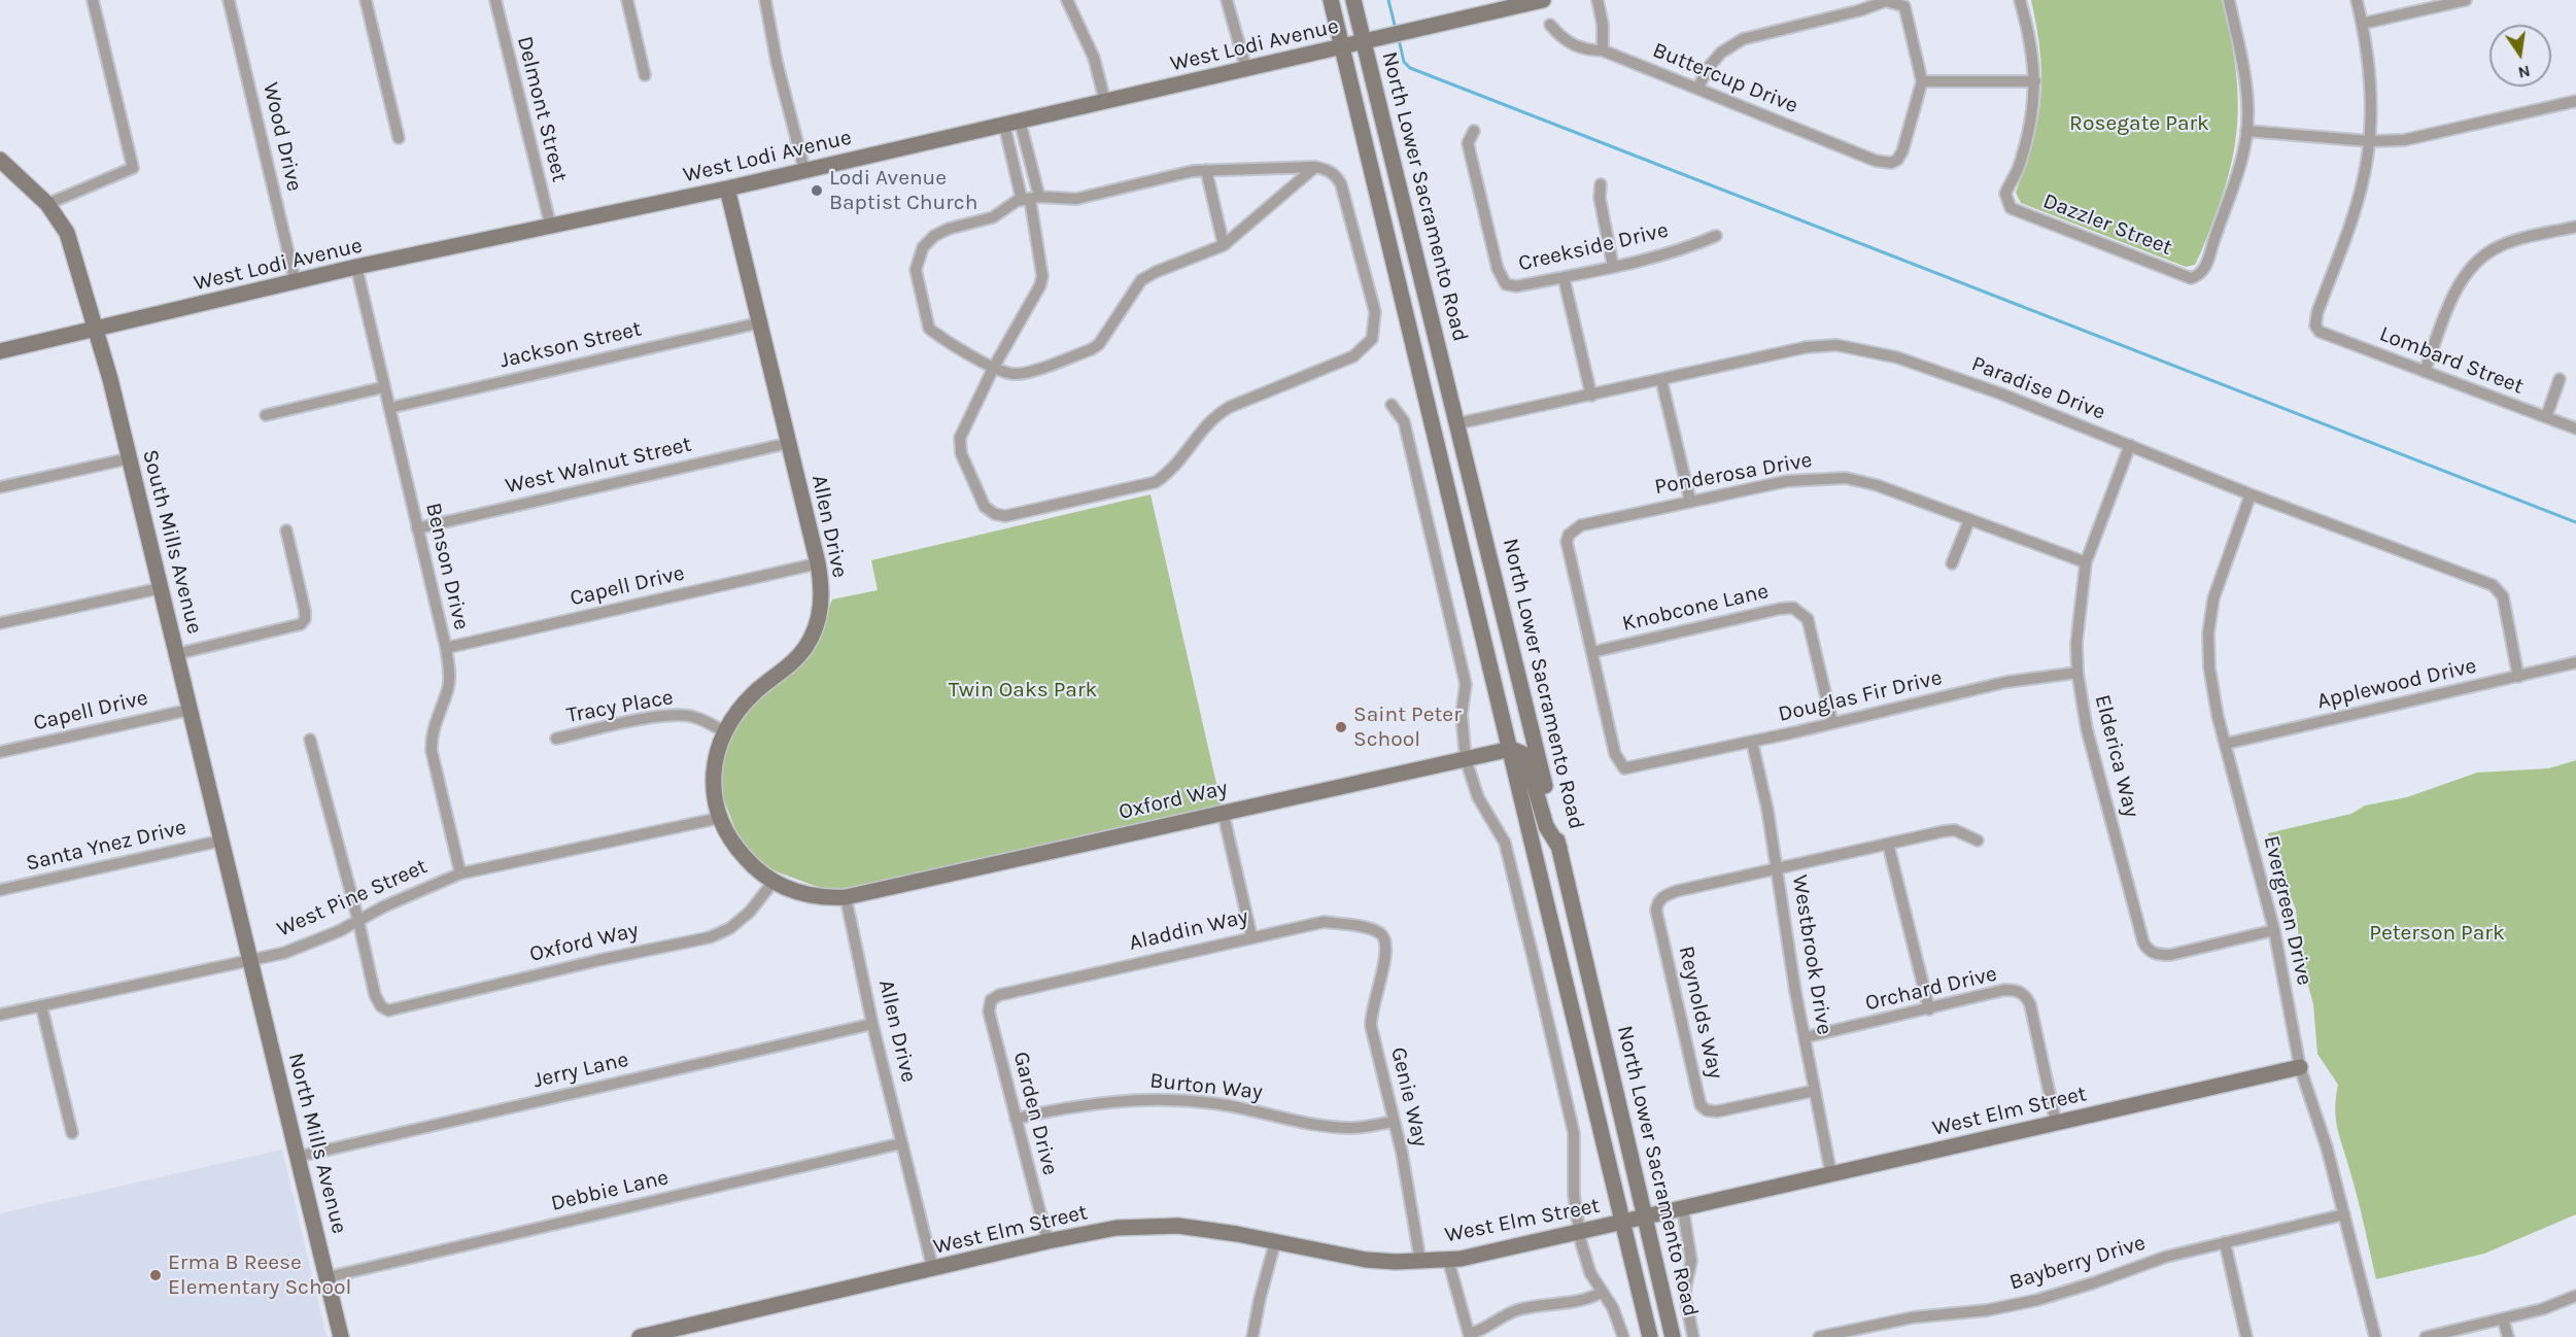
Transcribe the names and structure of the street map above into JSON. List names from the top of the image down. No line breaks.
{"streets":{"street":["West Lodi Avenue","Buttercup Drive","Delmont Street","Wood Drive","North Lower Sacramento Road","Dazzler Street","Creekside Drive","Jackson Street","Lombard Street","Paradise Drive","West Walnut Street","Ponderosa Drive","Allen Drive","South Mills Avenue","Benson Drive","Capell Drive","Knobcone Lane","Applewood Drive","Douglas Fir Drive","Tracy Place","Elderica Way","Oxford Way","Santa Ynez Drive","West Pine Street","Evergreen Drive","Aladdin Way","Westbrook Drive","Orchard Drive","Reynolds Way","Jerry Lane","Burton Way","Genie Way","West Elm Street","Garden Drive","North Mills Avenue","Debbie Lane","Bayberry Drive"]},"crossings":[["West Lodi Avenue","Delmont Street"],["West Lodi Avenue","Wood Drive"],["West Lodi Avenue","North Lower Sacramento Road"],["West Lodi Avenue","Allen Drive"],["West Lodi Avenue","South Mills Avenue"],["West Lodi Avenue","Benson Drive"],["North Lower Sacramento Road","Paradise Drive"],["North Lower Sacramento Road","Oxford Way"],["North Lower Sacramento Road","West Elm Street"],["Jackson Street","Allen Drive"],["Jackson Street","Benson Drive"],["Paradise Drive","Applewood Drive"],["Paradise Drive","Elderica Way"],["Paradise Drive","Evergreen Drive"],["West Walnut Street","Allen Drive"],["West Walnut Street","Benson Drive"],["Ponderosa Drive","Knobcone Lane"],["Ponderosa Drive","Douglas Fir Drive"],["Ponderosa Drive","Elderica Way"],["Allen Drive","Capell Drive"],["Allen Drive","Tracy Place"],["Allen Drive","Oxford Way"],["Allen Drive","West Pine Street"],["Allen Drive","Jerry Lane"],["Allen Drive","West Elm Street"],["Allen Drive","Debbie Lane"],["South Mills Avenue","Capell Drive"],["South Mills Avenue","Santa Ynez Drive"],["South Mills Avenue","West Pine Street"],["South Mills Avenue","North Mills Avenue"],["Benson Drive","Capell Drive"],["Benson Drive","West Pine Street"],["Knobcone Lane","Douglas Fir Drive"],["Applewood Drive","Evergreen Drive"],["Douglas Fir Drive","Elderica Way"],["Douglas Fir Drive","Westbrook Drive"],["Elderica Way","Evergreen Drive"],["Oxford Way","West Pine Street"],["West Pine Street","North Mills Avenue"],["Evergreen Drive","West Elm Street"],["Evergreen Drive","Bayberry Drive"],["Aladdin Way","Genie Way"],["Aladdin Way","Garden Drive"],["Westbrook Drive","Orchard Drive"],["Westbrook Drive","Reynolds Way"],["Westbrook Drive","West Elm Street"],["Orchard Drive","West Elm Street"],["Jerry Lane","North Mills Avenue"],["Burton Way","Genie Way"],["Burton Way","Garden Drive"],["Genie Way","West Elm Street"],["West Elm Street","Garden Drive"],["North Mills Avenue","Debbie Lane"]],"parks":["Rosegate Park","Twin Oaks Park","Peterson Park"],"places":["Lodi Avenue Baptist Church","Saint Peter School","Erma B Reese Elementary School"],"north":"bottom"}
